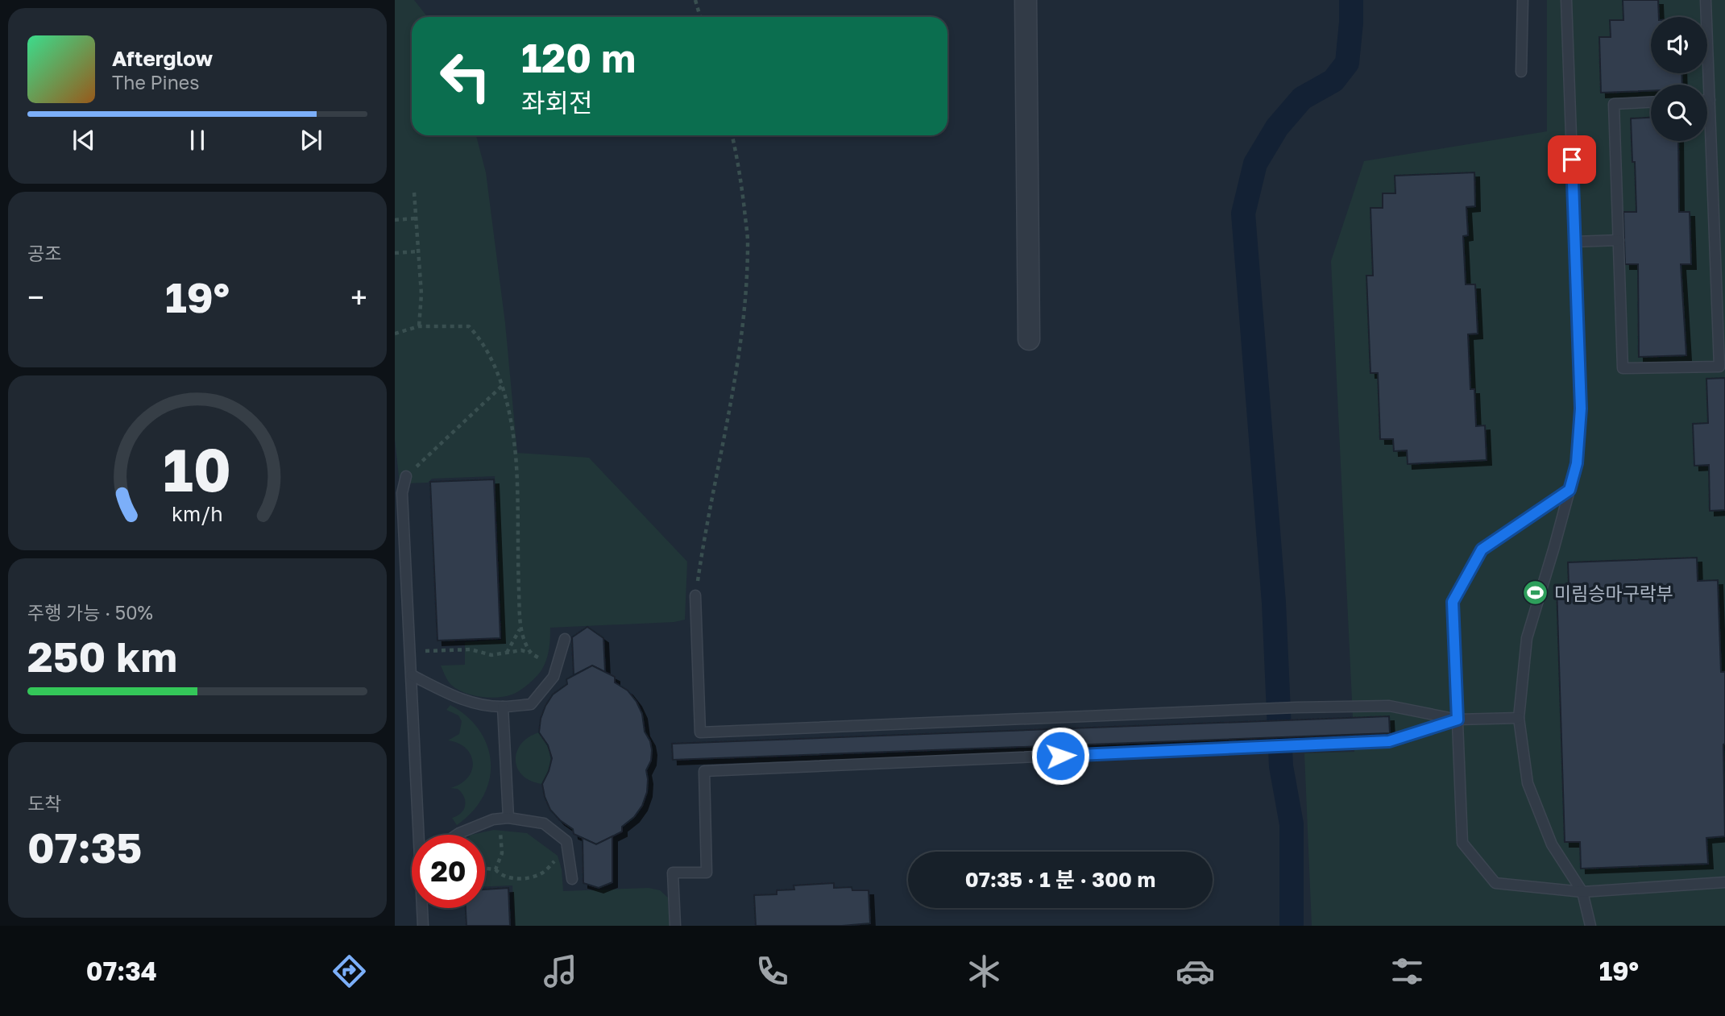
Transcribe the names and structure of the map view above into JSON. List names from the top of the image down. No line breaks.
{"places":{"sports":["미림승마구락부"]},"page":{"turn":["120 m","좌회전"],"song":["Afterglow","The Pines"],"tile":["공조",["주행 가능 · 50%","250 km"],["도착","07:35"]],"heat":["−","19°","+"],"limit":"20","trip":"07:35 · 1 분 · 300 m","tabs":["07:34","19°"],"gauge":["10","km/h"]}}
